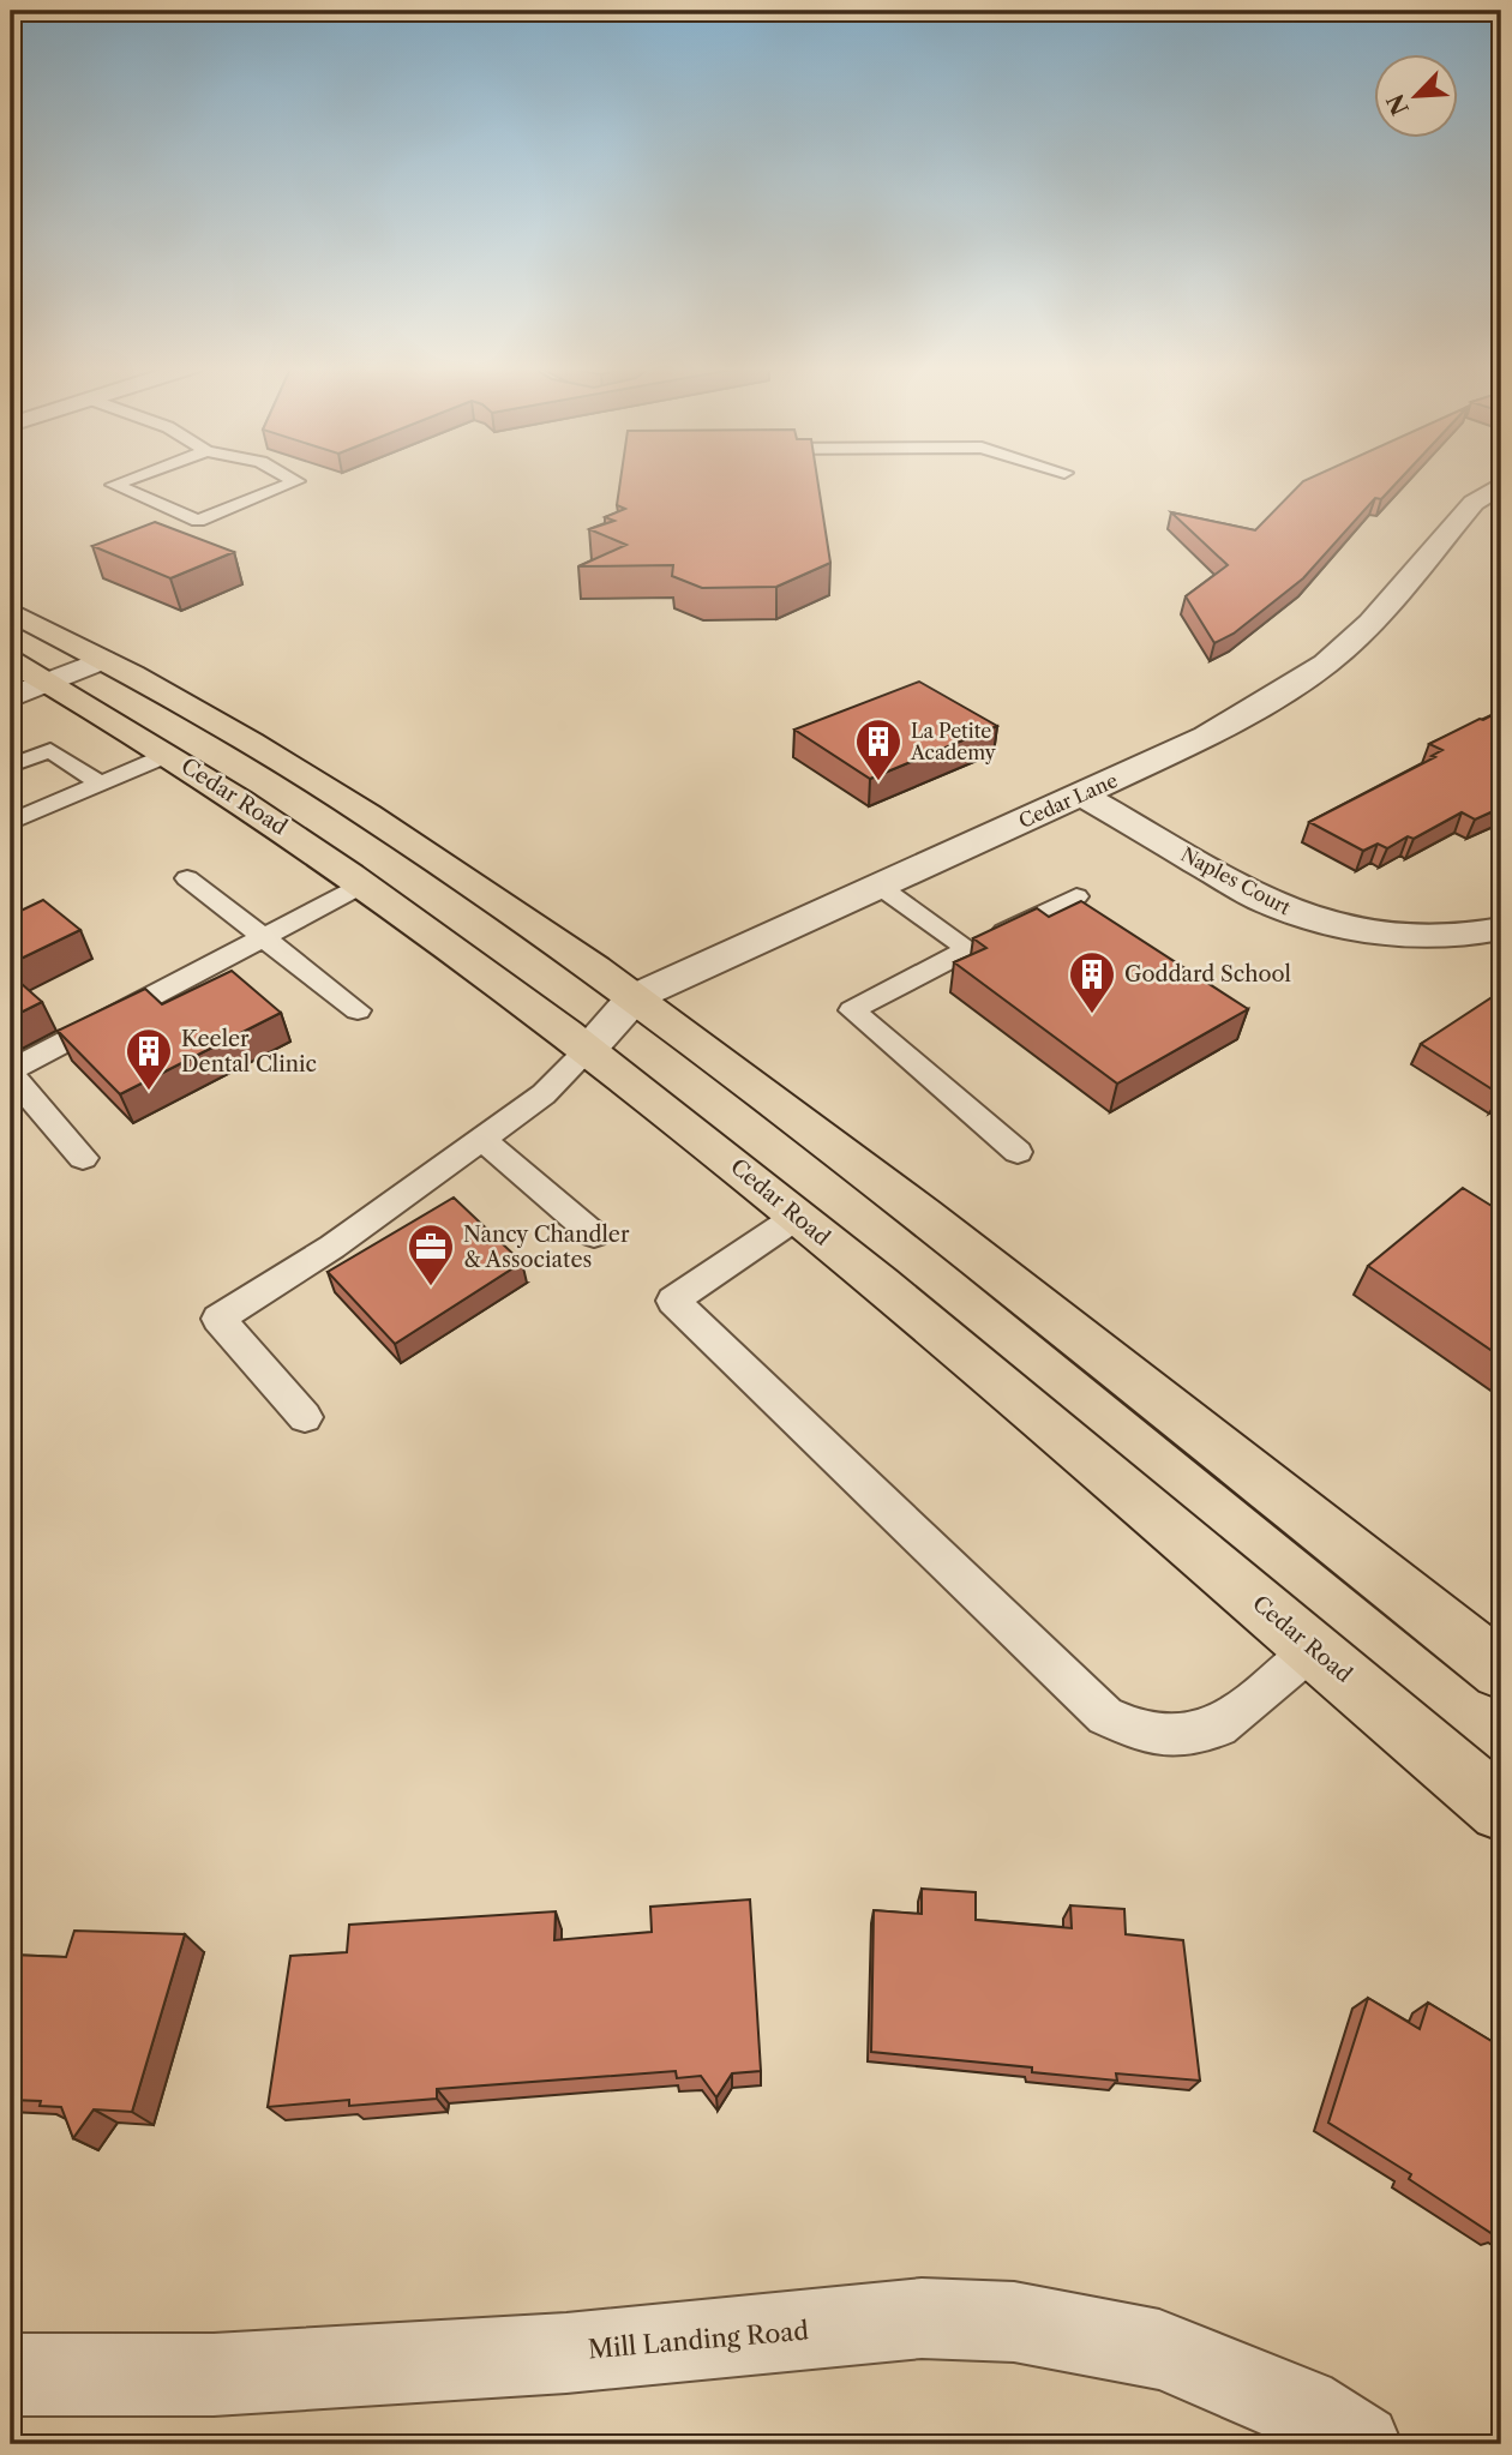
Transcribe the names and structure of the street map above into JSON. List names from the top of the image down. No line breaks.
{"streets":{"main road":["Cedar Road"],"street":["Cedar Lane","Naples Court","Mill Landing Road"]},"crossings":[["Cedar Road","Cedar Lane"],["Cedar Lane","Naples Court"]],"places":{"building":["La Petite Academy","Goddard School","Keeler Dental Clinic"],"office":["Nancy Chandler & Associates"]},"north":"bottom left"}
